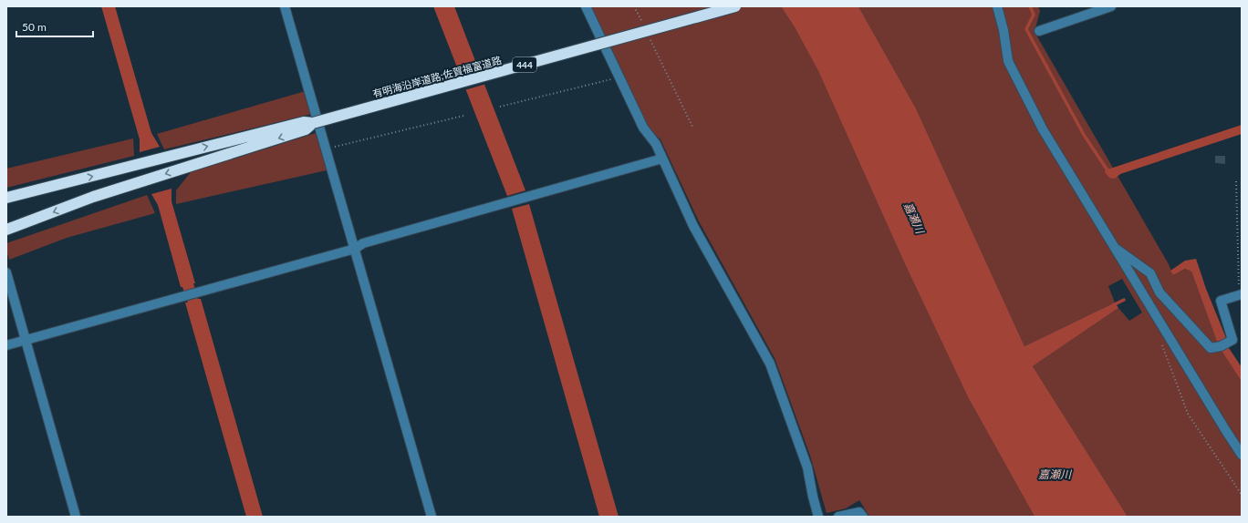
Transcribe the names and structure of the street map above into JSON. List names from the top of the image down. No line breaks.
{"streets":{"highway":["444","有明海沿岸道路;佐賀福富道路"]},"water":["嘉瀬川"],"scale_bar":"50 m"}
